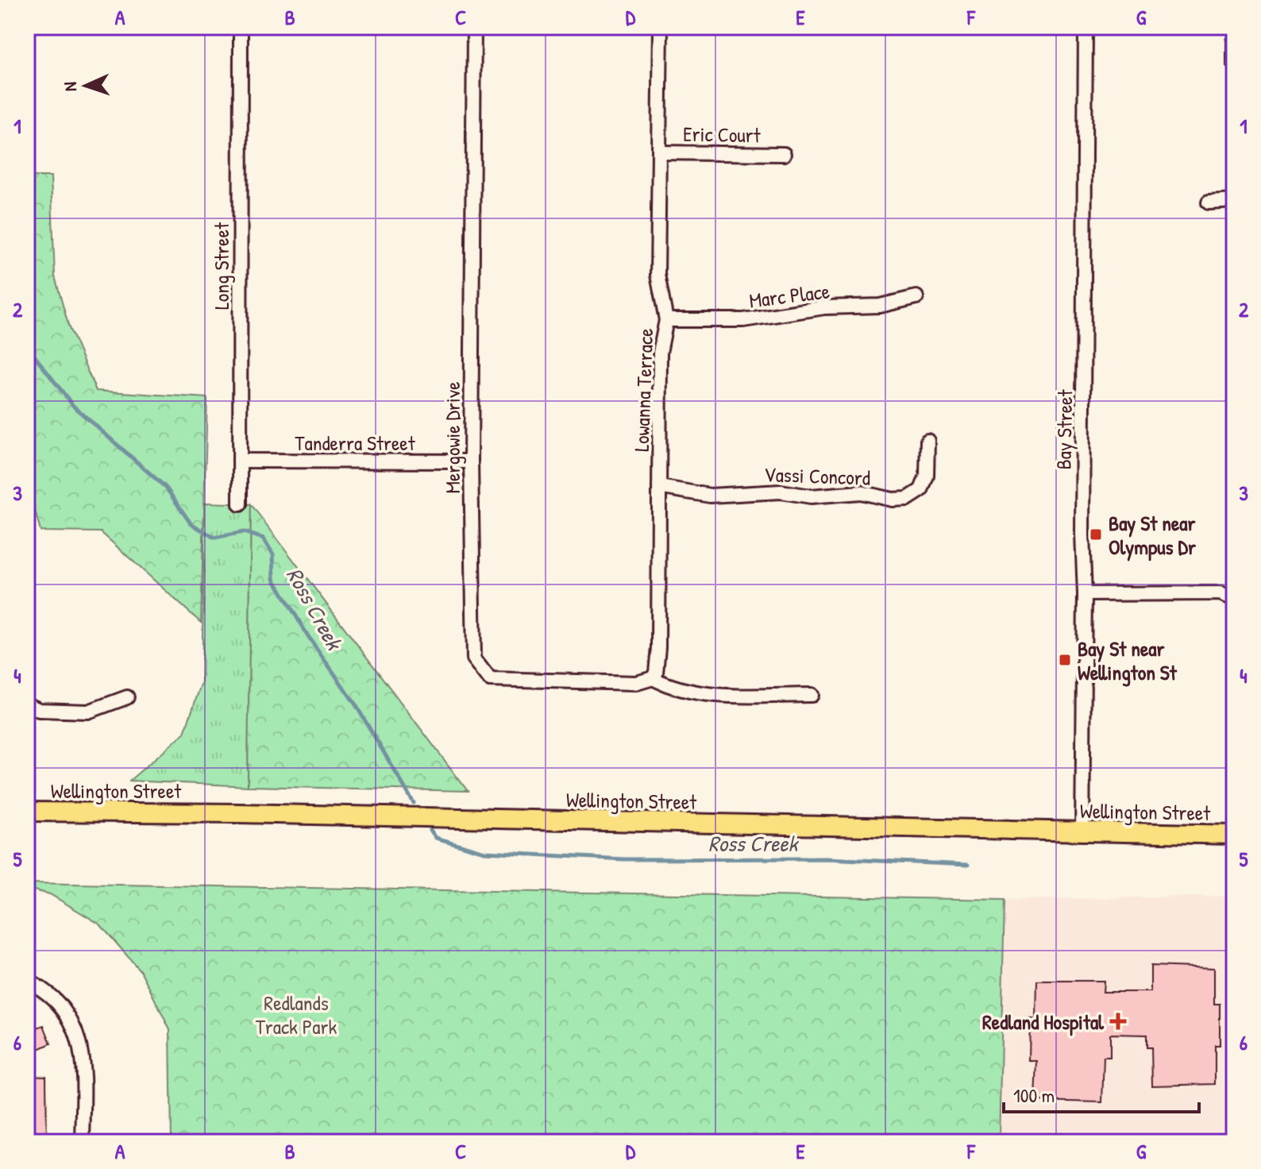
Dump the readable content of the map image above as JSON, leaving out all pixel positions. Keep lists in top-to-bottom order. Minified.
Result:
{"streets":{"main road":["Wellington Street"],"street":["Eric Court","Long Street","Marc Place","Lowanna Terrace","Bay Street","Mergowie Drive","Tanderra Street","Vassi Concord"]},"crossings":[["Eric Court","Lowanna Terrace"],["Long Street","Tanderra Street"],["Marc Place","Lowanna Terrace"],["Lowanna Terrace","Mergowie Drive"],["Lowanna Terrace","Vassi Concord"],["Bay Street","Wellington Street"],["Mergowie Drive","Tanderra Street"]],"water":["Ross Creek"],"parks":["Redlands Track Park"],"places":{"transit":["Bay St near Olympus Dr","Bay St near Wellington St"],"health":["Redland Hospital"]},"scale_bar":"100 m","north":"left","grid":{"columns":["A","B","C","D","E","F","G"],"rows":["1","2","3","4","5","6"]}}
